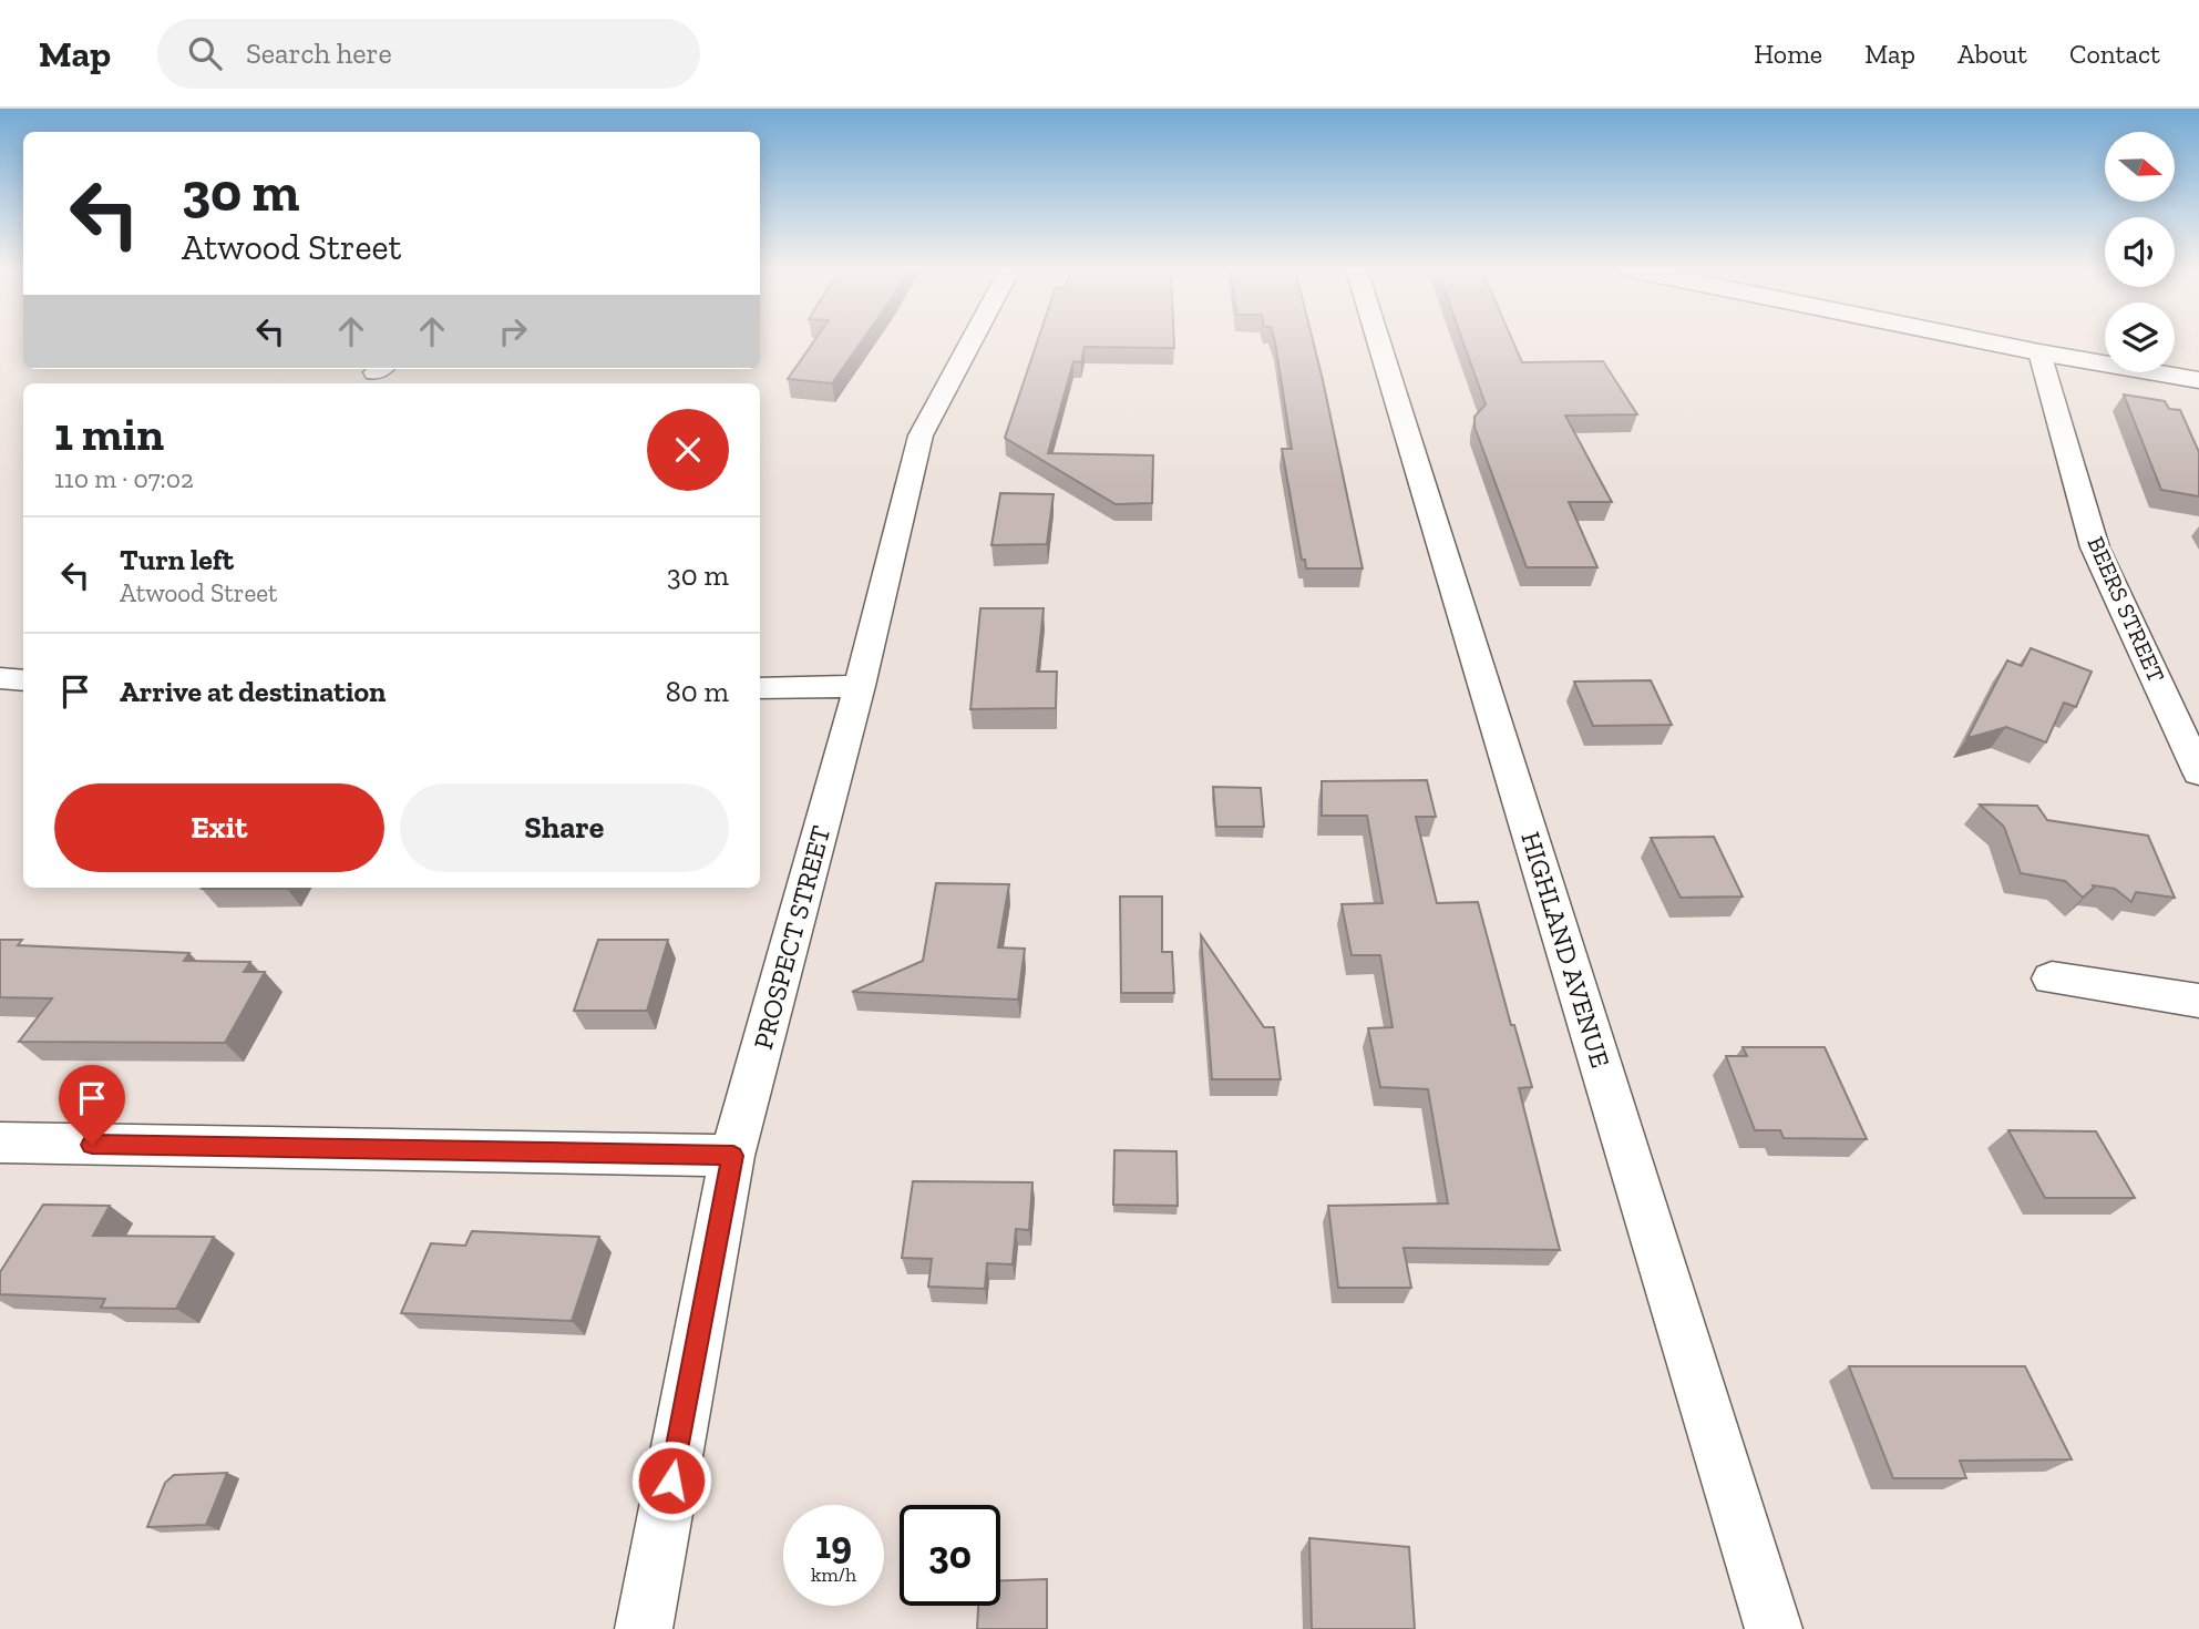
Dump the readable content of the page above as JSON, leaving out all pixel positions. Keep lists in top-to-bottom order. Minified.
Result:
{"streets":{"street":["BEERS STREET","PROSPECT STREET","HIGHLAND AVENUE"]},"north":"right","page":{"header":"Map","search":"Search here","nav":["Home","Map","About","Contact"],"turn":["30 m","Atwood Street"],"heading":["1 min","110 m · 07:02"],"list":[{"name":"Turn left","note":"Atwood Street","value":"30 m"},{"name":"Arrive at destination","value":"80 m"}],"buttons":["Exit","Share"],"speed":"19 km/h","limit":"30"}}
